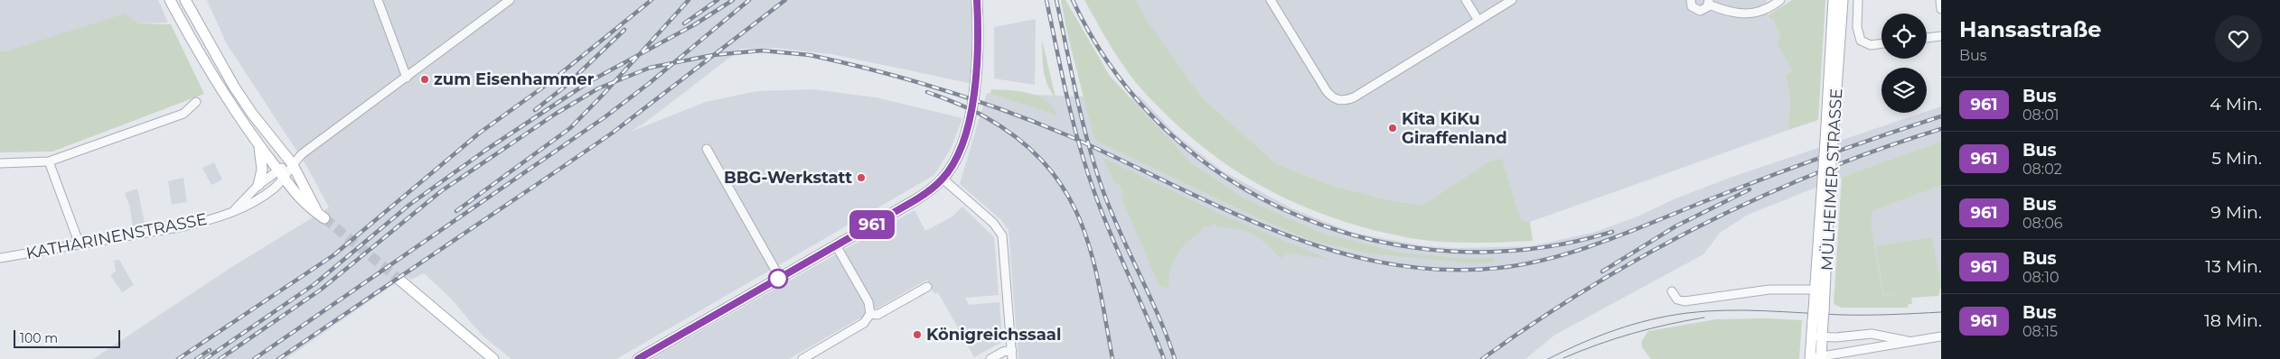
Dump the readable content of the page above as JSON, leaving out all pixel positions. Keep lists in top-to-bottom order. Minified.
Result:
{"streets":{"main road":["MÜLHEIMER STRASSE"],"street":["KATHARINENSTRASSE"]},"places":["zum Eisenhammer","Kita KiKu Giraffenland","BBG-Werkstatt","Königreichssaal"],"lines":["bus line 961"],"scale_bar":"100 m","page":{"on_map":"961","heading":["Hansastraße","Bus"],"list":[{"mark":"961","name":"Bus","note":"08:01","value":"4 Min."},{"mark":"961","name":"Bus","note":"08:02","value":"5 Min."},{"mark":"961","name":"Bus","note":"08:06","value":"9 Min."},{"mark":"961","name":"Bus","note":"08:10","value":"13 Min."},{"mark":"961","name":"Bus","note":"08:15","value":"18 Min."}],"scale":"100 m"}}
